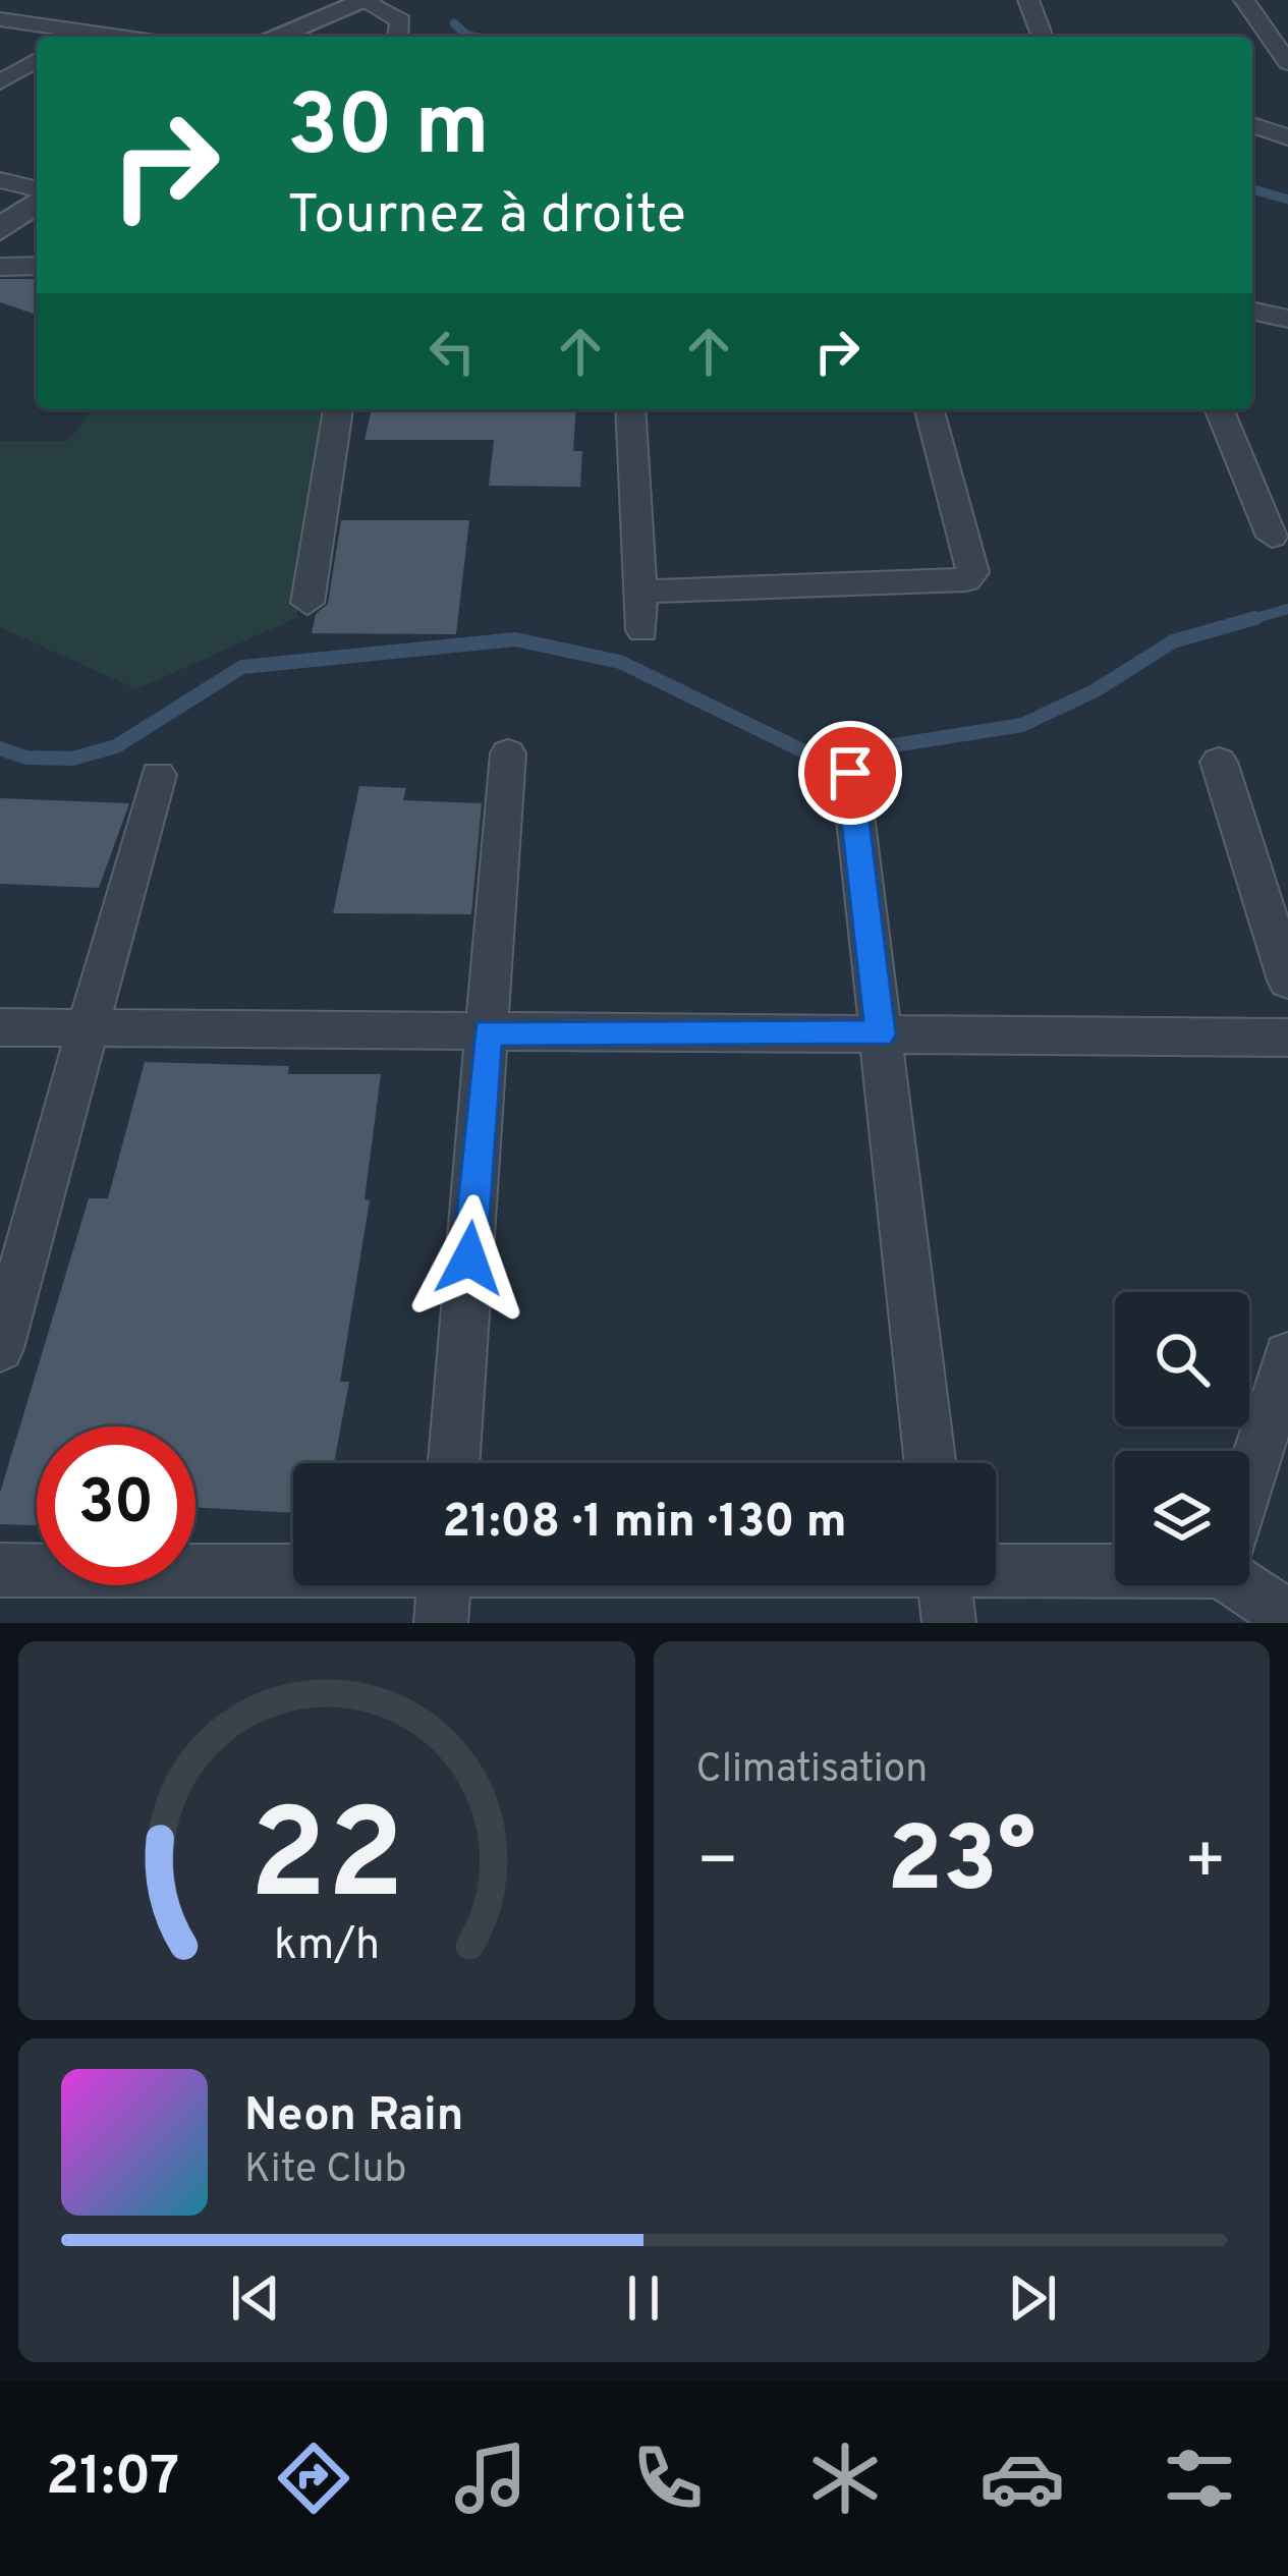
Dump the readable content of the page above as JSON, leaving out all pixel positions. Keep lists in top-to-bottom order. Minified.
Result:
{"page":{"turn":["30 m","Tournez à droite"],"limit":"30","trip":"21:08 · 1 min · 130 m","tile":"Climatisation","heat":["−","23°","+"],"song":["Neon Rain","Kite Club"],"tabs":"21:07","gauge":["22","km/h"]}}
